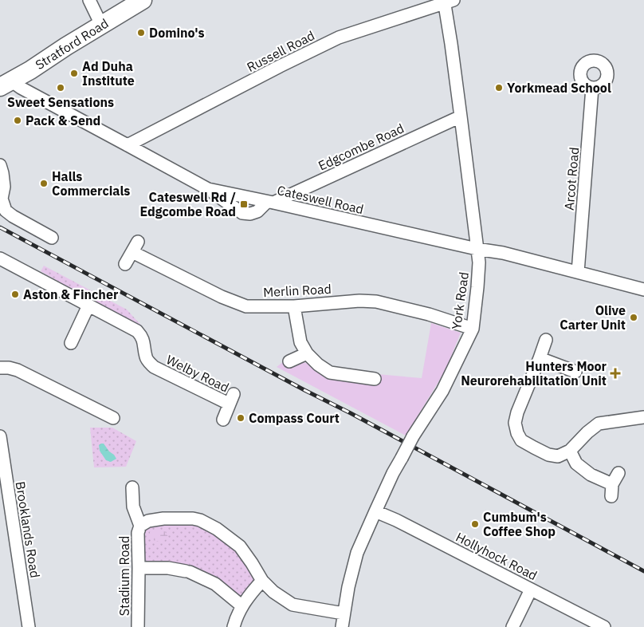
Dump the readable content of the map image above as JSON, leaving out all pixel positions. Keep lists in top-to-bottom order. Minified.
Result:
{"streets":{"highway":["Stratford Road"],"street":["Russell Road","Edgcombe Road","Arcot Road","Cateswell Road","Merlin Road","York Road","Welby Road","Brooklands Road","Hollyhock Road","Stadium Road"]},"crossings":[["Stratford Road","Cateswell Road"],["Russell Road","Cateswell Road"],["Russell Road","York Road"],["Edgcombe Road","Cateswell Road"],["Edgcombe Road","York Road"],["Arcot Road","Cateswell Road"],["Cateswell Road","York Road"],["Merlin Road","York Road"],["York Road","Hollyhock Road"],["York Road","Stadium Road"]],"places":{"other":["Domino's","Ad Duha Institute","Sweet Sensations","Yorkmead School","Pack & Send","Halls Commercials","Aston & Fincher","Olive Carter Unit","Compass Court","Cumbum's Coffee Shop"],"transit":["Cateswell Rd / Edgcombe Road"],"health":["Hunters Moor Neurorehabilitation Unit"]}}
